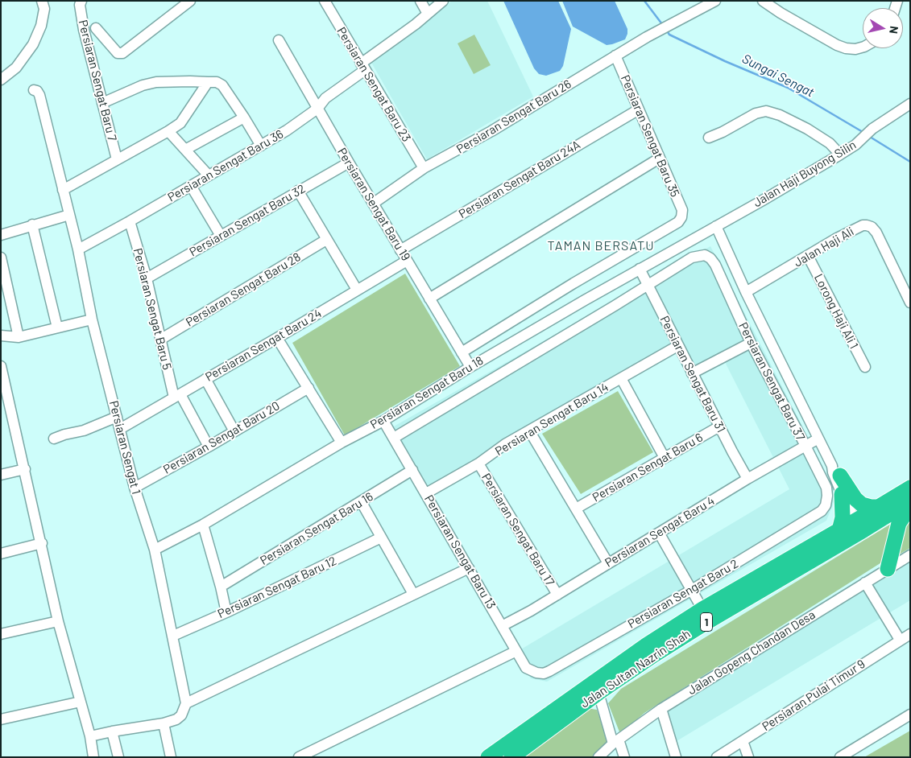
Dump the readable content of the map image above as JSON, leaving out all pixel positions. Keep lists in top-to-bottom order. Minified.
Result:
{"streets":{"highway":["1","Jalan Sultan Nazrin Shah"],"street":["Persiaran Sengat Baru 7","Persiaran Sengat Baru 23","Persiaran Sengat Baru 26","Persiaran Sengat Baru 35","Persiaran Sengat Baru 36","Jalan Haji Buyong Silin","Persiaran Sengat Baru 24A","Persiaran Sengat Baru 19","Persiaran Sengat Baru 32","Jalan Haji Ali","Persiaran Sengat Baru 28","Persiaran Sengat Baru 5","Lorong Haji Ali 1","Persiaran Sengat Baru 24","Persiaran Sengat Baru 31","Persiaran Sengat Baru 37","Persiaran Sengat Baru 18","Persiaran Sengat Baru 14","Persiaran Sengat Baru 20","Persiaran Sengat 1","Persiaran Sengat Baru 6","Persiaran Sengat Baru 16","Persiaran Sengat Baru 17","Persiaran Sengat Baru 4","Persiaran Sengat Baru 13","Persiaran Sengat Baru 12","Persiaran Sengat Baru 2","Jalan Gopeng Chandan Desa","Persiaran Pulai Timur 9"]},"crossings":[["Persiaran Sengat Baru 23","Persiaran Sengat Baru 26"],["Persiaran Sengat Baru 23","Persiaran Sengat Baru 36"],["Persiaran Sengat Baru 26","Persiaran Sengat Baru 35"],["Persiaran Sengat Baru 26","Persiaran Sengat Baru 19"],["Persiaran Sengat Baru 35","Persiaran Sengat Baru 24A"],["Persiaran Sengat Baru 35","Persiaran Sengat Baru 19"],["Persiaran Sengat Baru 36","Persiaran Sengat Baru 19"],["Persiaran Sengat Baru 36","Persiaran Sengat Baru 5"],["Persiaran Sengat Baru 36","Persiaran Sengat 1"],["Jalan Haji Buyong Silin","Persiaran Sengat Baru 18"],["Persiaran Sengat Baru 24A","Persiaran Sengat Baru 19"],["Persiaran Sengat Baru 19","Persiaran Sengat Baru 32"],["Persiaran Sengat Baru 19","Persiaran Sengat Baru 24"],["Persiaran Sengat Baru 19","Persiaran Sengat Baru 18"],["Persiaran Sengat Baru 32","Persiaran Sengat Baru 5"],["Jalan Haji Ali","Lorong Haji Ali 1"],["Persiaran Sengat Baru 28","Persiaran Sengat Baru 5"],["Persiaran Sengat Baru 5","Persiaran Sengat Baru 24"],["Persiaran Sengat Baru 5","Persiaran Sengat Baru 20"],["Persiaran Sengat Baru 24","Persiaran Sengat 1"],["Persiaran Sengat Baru 31","Persiaran Sengat Baru 37"],["Persiaran Sengat Baru 31","Persiaran Sengat Baru 18"],["Persiaran Sengat Baru 31","Persiaran Sengat Baru 14"],["Persiaran Sengat Baru 31","Persiaran Sengat Baru 6"],["Persiaran Sengat Baru 31","Persiaran Sengat Baru 4"],["Persiaran Sengat Baru 37","Persiaran Sengat Baru 4"],["Persiaran Sengat Baru 37","Persiaran Sengat Baru 2"],["Persiaran Sengat Baru 18","Persiaran Sengat 1"],["Persiaran Sengat Baru 18","Persiaran Sengat Baru 13"],["Persiaran Sengat Baru 14","Persiaran Sengat Baru 17"],["Persiaran Sengat Baru 14","Persiaran Sengat Baru 13"],["Persiaran Sengat Baru 20","Persiaran Sengat 1"],["Persiaran Sengat 1","Persiaran Sengat Baru 12"],["Persiaran Sengat Baru 16","Persiaran Sengat Baru 13"],["Persiaran Sengat Baru 17","Persiaran Sengat Baru 4"],["Persiaran Sengat Baru 4","Persiaran Sengat Baru 13"],["Persiaran Sengat Baru 13","Persiaran Sengat Baru 2"],["1","Jalan Sultan Nazrin Shah"]],"districts":["TAMAN BERSATU"],"water":["Sungai Sengat"],"north":"right"}
